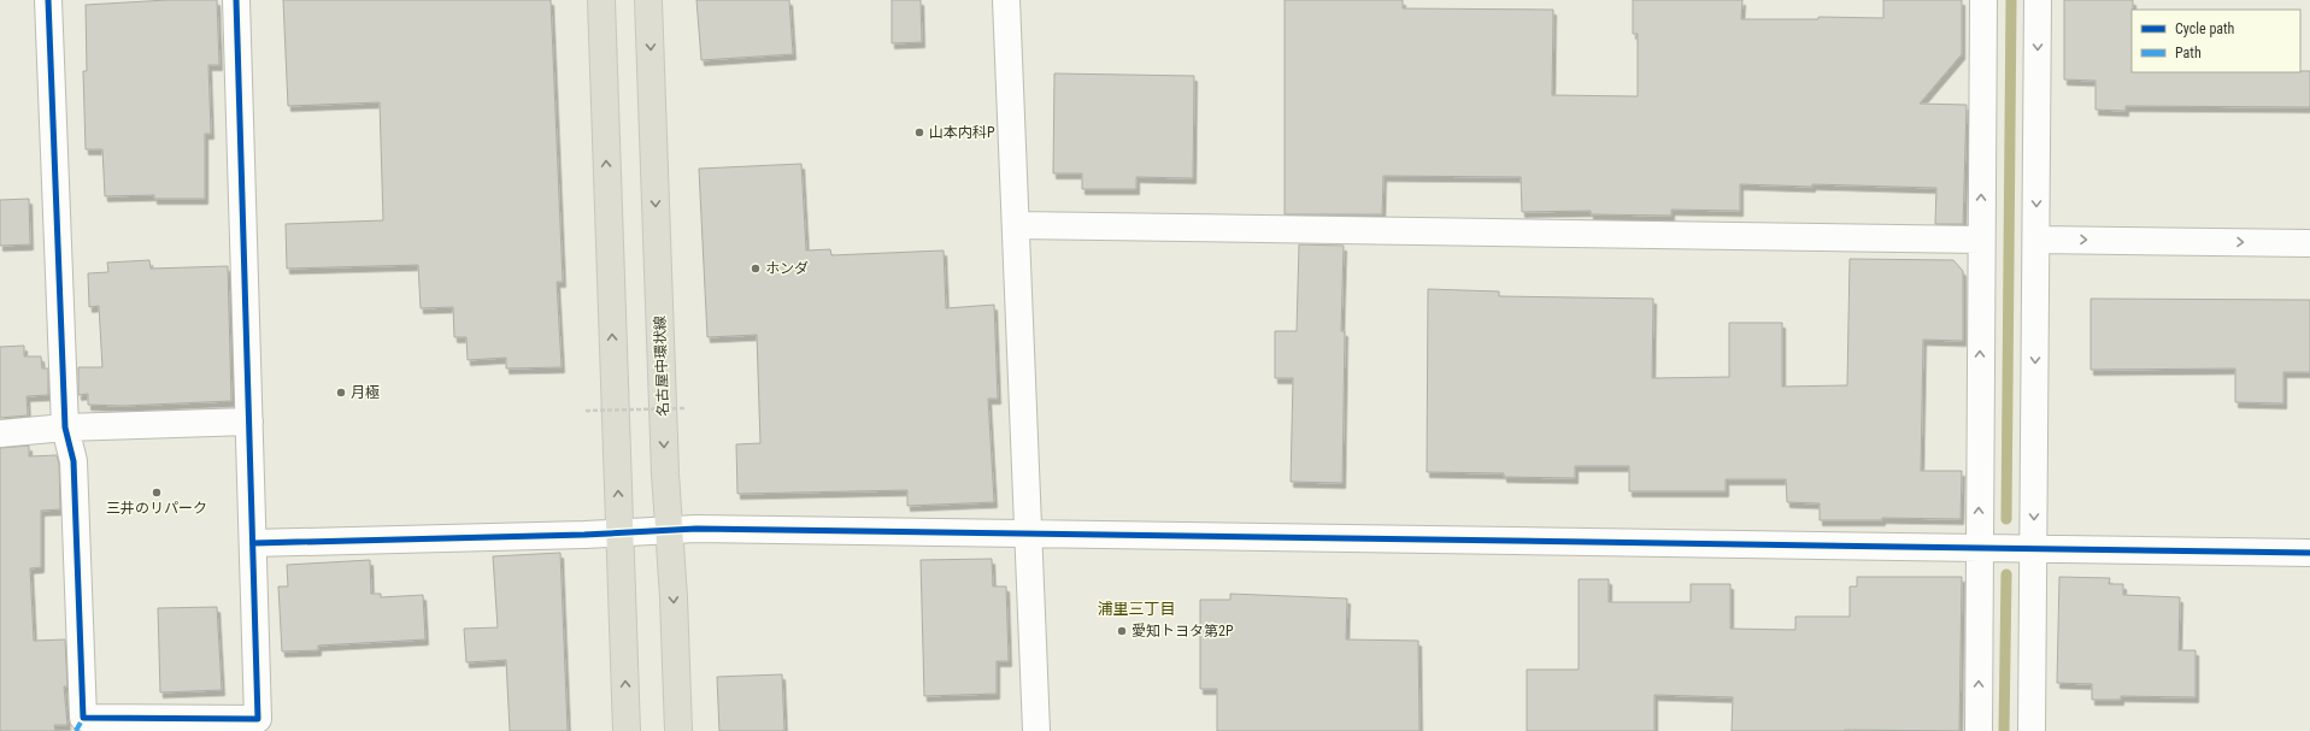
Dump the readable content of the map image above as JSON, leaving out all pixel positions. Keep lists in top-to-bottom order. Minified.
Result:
{"streets":{"main road":["名古屋中環状線"]},"districts":["浦里三丁目"],"places":["山本内科P","ホンダ","月極","三井のリパーク","愛知トヨタ第2P"],"legend":["Cycle path","Path"]}
